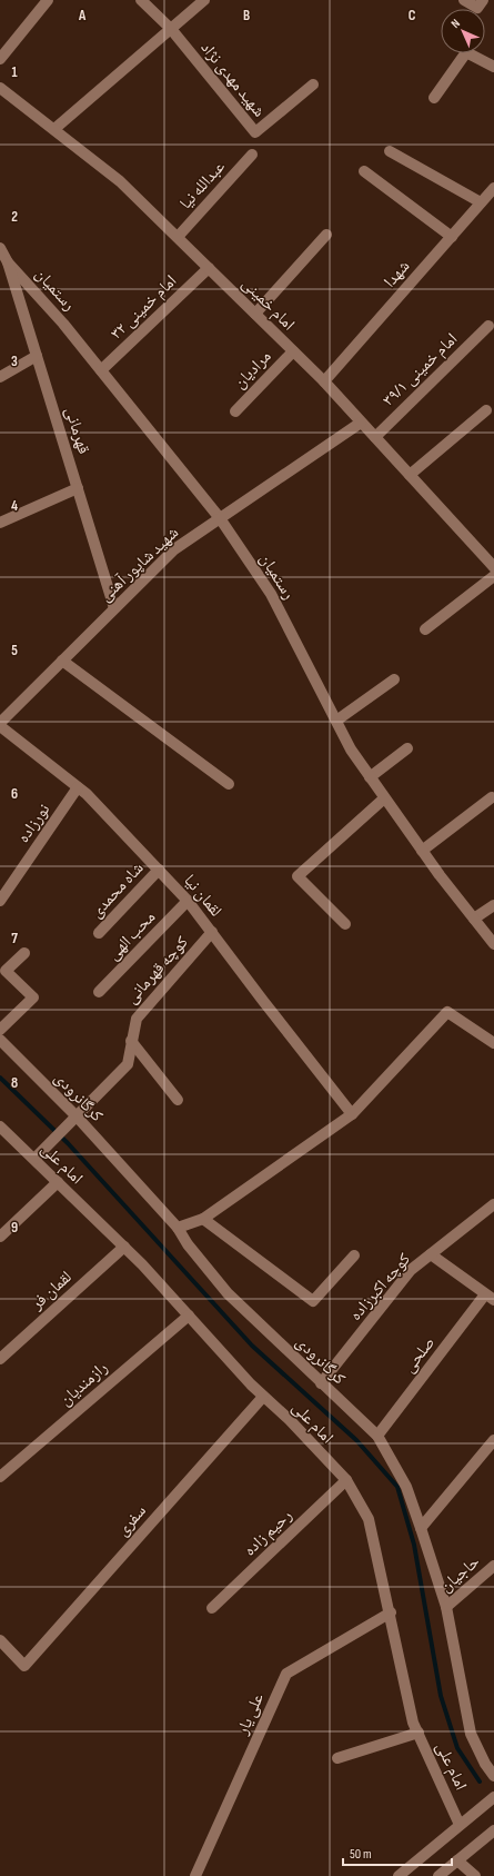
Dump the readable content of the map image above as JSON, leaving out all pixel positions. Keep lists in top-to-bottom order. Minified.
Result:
{"streets":{"street":["شهید مهدی نژاد","عبدالله نیا","شهدا","رستمیان","امام خمینی","امام خمینی ۳۲","مرادیان","امام خمینی ۳۹/۱","قهرمانی","شهید شاپور آهنی","نورزاده","شاه محمدی","لقمان نیا","محب الهی","کوچه قهرمانی","کرگانرودی","امام علی","کوچه اکبرزاده","لقمان فر","صلحی","رازمندیان","سفری","رحیم زاده","حاجیان","علی یار"]},"crossings":[["عبدالله نیا","امام خمینی"],["شهدا","امام خمینی"],["رستمیان","امام خمینی ۳۲"],["رستمیان","قهرمانی"],["رستمیان","شهید شاپور آهنی"],["امام خمینی","امام خمینی ۳۲"],["امام خمینی","مرادیان"],["امام خمینی","امام خمینی ۳۹/۱"],["امام خمینی","شهید شاپور آهنی"],["قهرمانی","شهید شاپور آهنی"],["نورزاده","لقمان نیا"],["شاه محمدی","لقمان نیا"],["لقمان نیا","محب الهی"],["لقمان نیا","کوچه قهرمانی"],["کوچه قهرمانی","کرگانرودی"],["کوچه قهرمانی","امام علی"],["کرگانرودی","کوچه اکبرزاده"],["کرگانرودی","صلحی"],["کرگانرودی","حاجیان"],["امام علی","لقمان فر"],["امام علی","رازمندیان"],["امام علی","سفری"],["امام علی","رحیم زاده"],["امام علی","علی یار"]],"scale_bar":"50 m","north":"top left","grid":{"columns":["A","B","C"],"rows":["1","2","3","4","5","6","7","8","9"]}}
